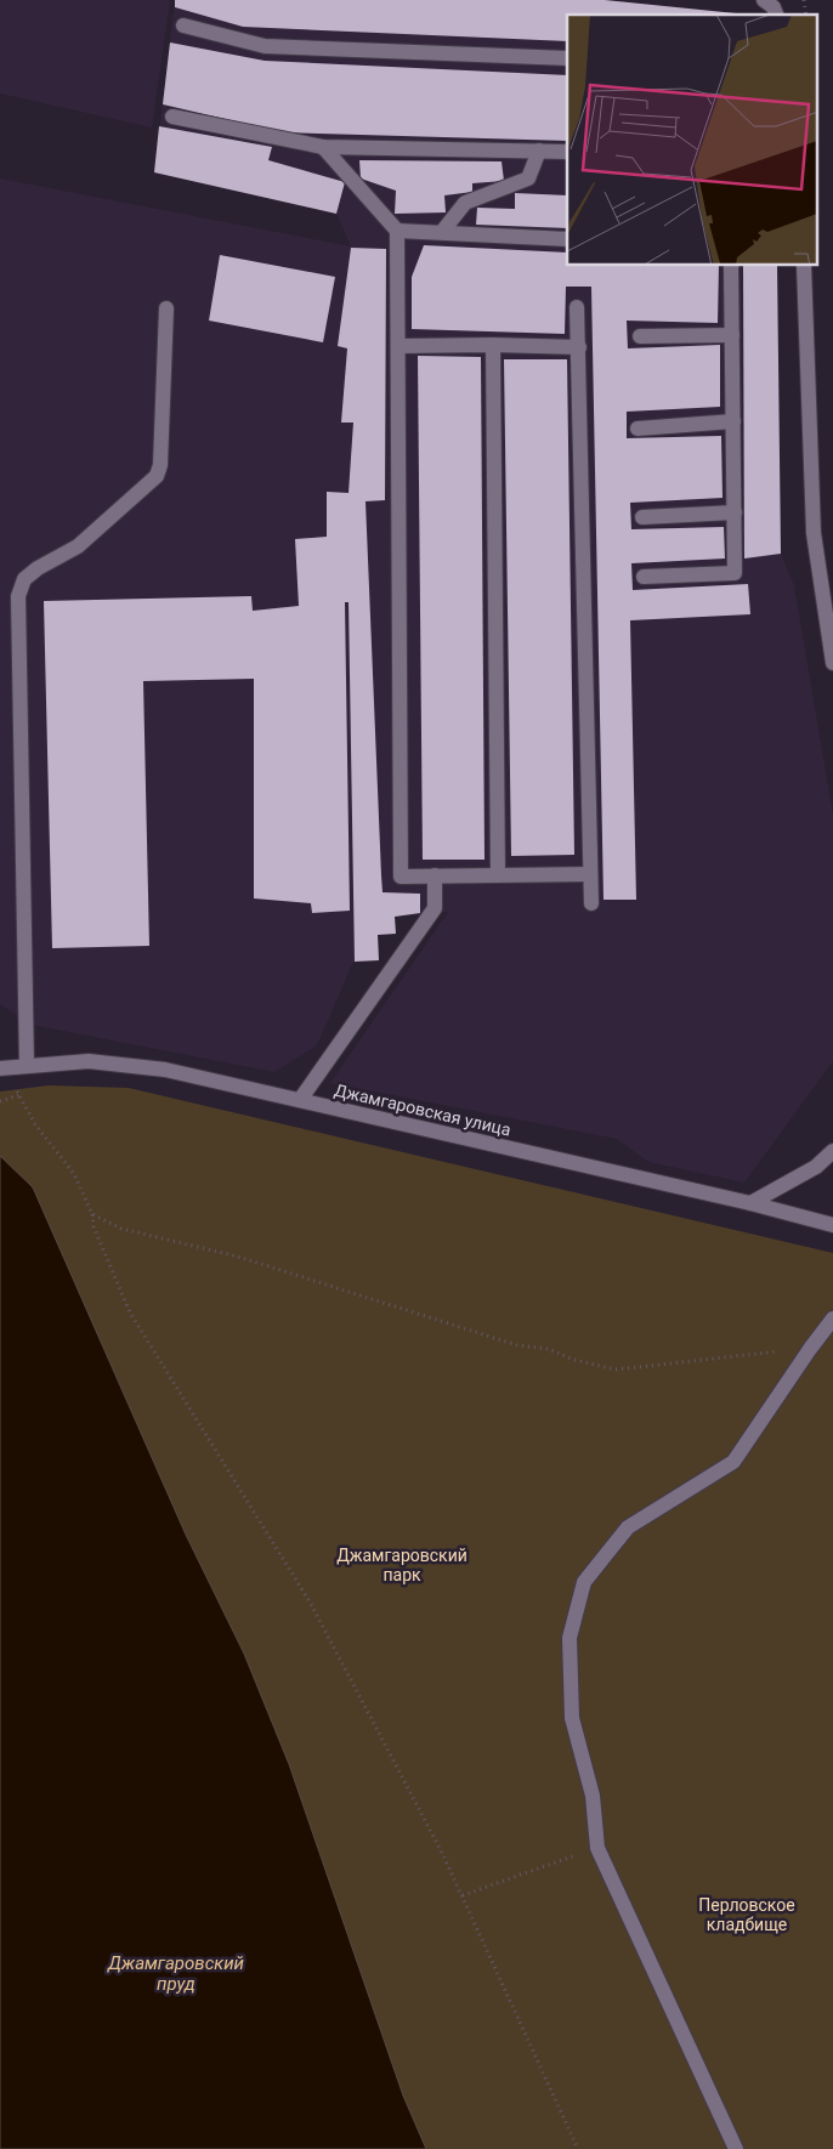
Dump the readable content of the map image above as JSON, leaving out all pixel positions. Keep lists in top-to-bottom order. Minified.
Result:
{"streets":{"street":["Джамгаровская улица"]},"water":["Джамгаровский пруд"],"parks":["Джамгаровский парк","Перловское кладбище"]}
